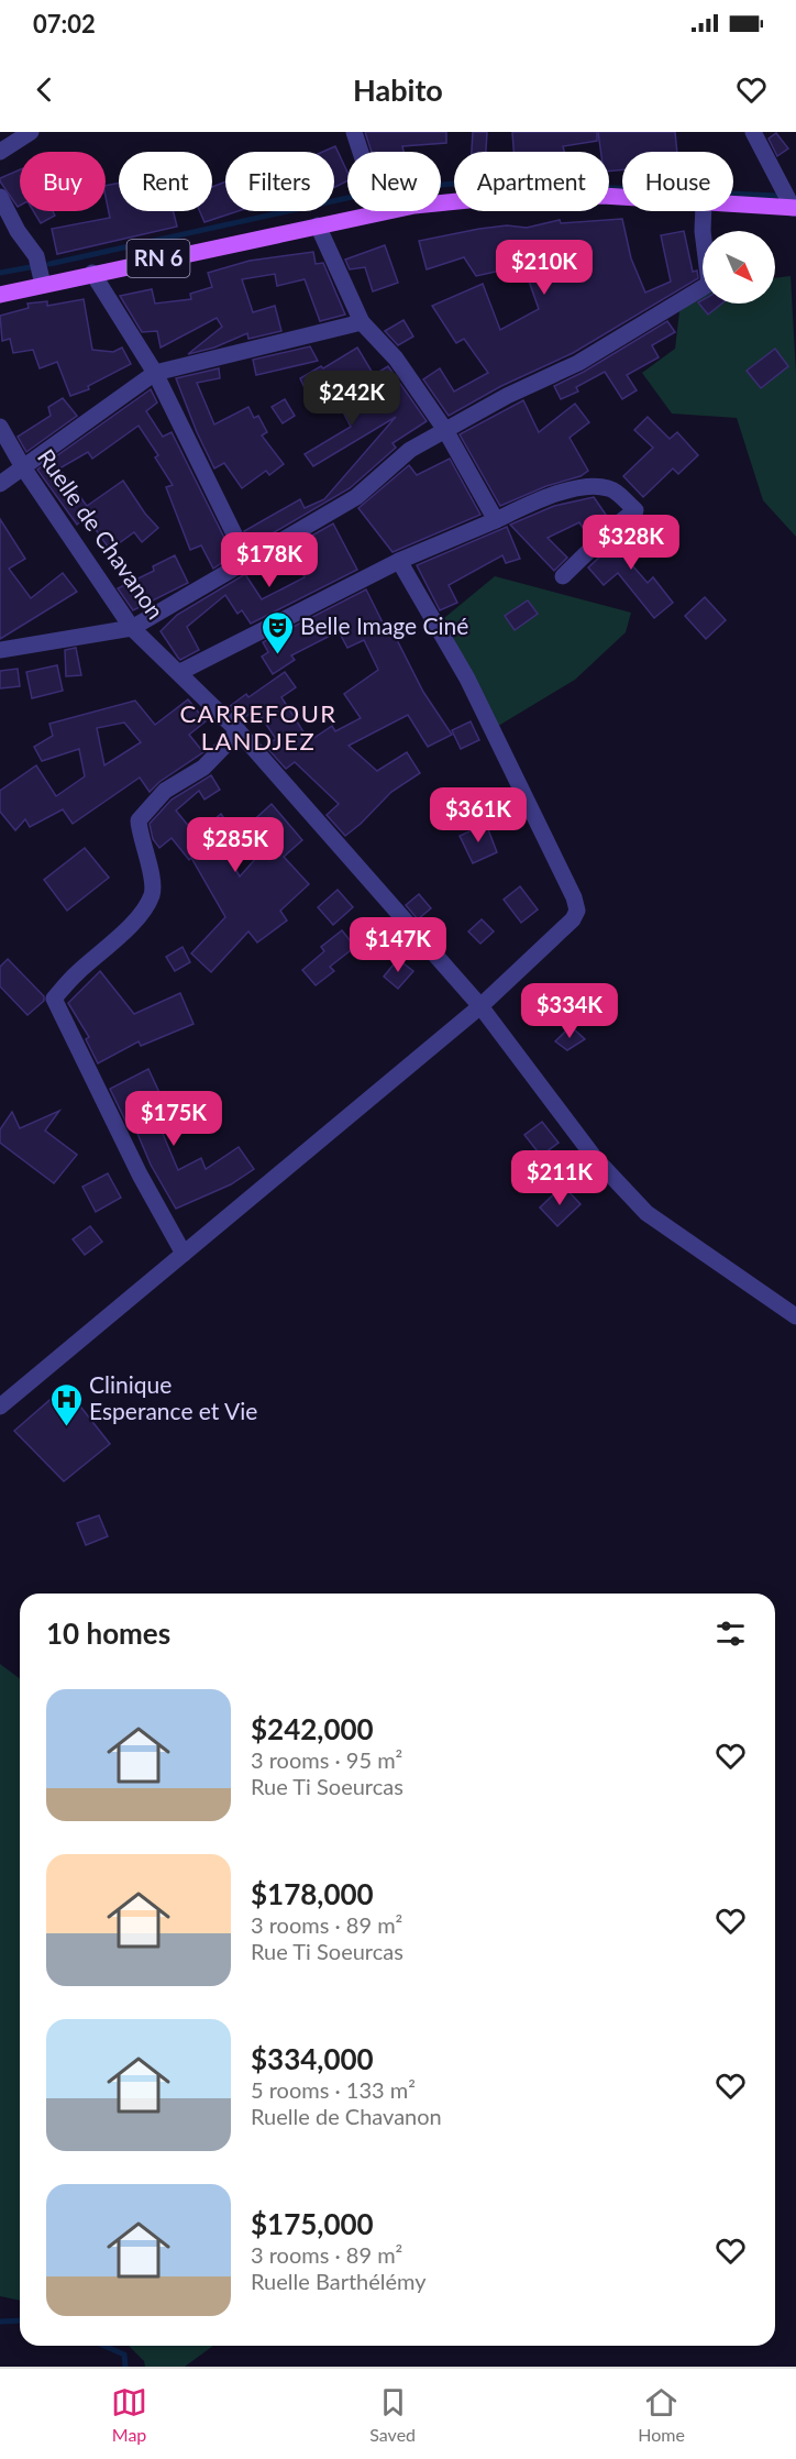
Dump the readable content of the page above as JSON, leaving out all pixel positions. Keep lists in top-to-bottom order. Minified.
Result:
{"streets":{"main road":["RN 6"],"street":["Ruelle de Chavanon"]},"districts":["CARREFOUR LANDJEZ"],"places":{"theatre":["Belle Image Ciné"],"hospital":["Clinique Esperance et Vie"]},"north":"bottom right","page":{"status":"07:02","header":"Habito","chip":["Buy","Rent","Filters","New","Apartment","House"],"price":["$210K","$242K","$328K","$178K","$361K","$285K","$147K","$334K","$175K","$211K"],"heading":"10 homes","list":[{"name":"$242,000","note":"3 rooms · 95 m² · Rue Ti Soeurcas"},{"name":"$178,000","note":"3 rooms · 89 m² · Rue Ti Soeurcas"},{"name":"$334,000","note":"5 rooms · 133 m² · Ruelle de Chavanon"},{"name":"$175,000","note":"3 rooms · 89 m² · Ruelle Barthélémy"}],"tabs":["Map","Saved","Home"]}}
